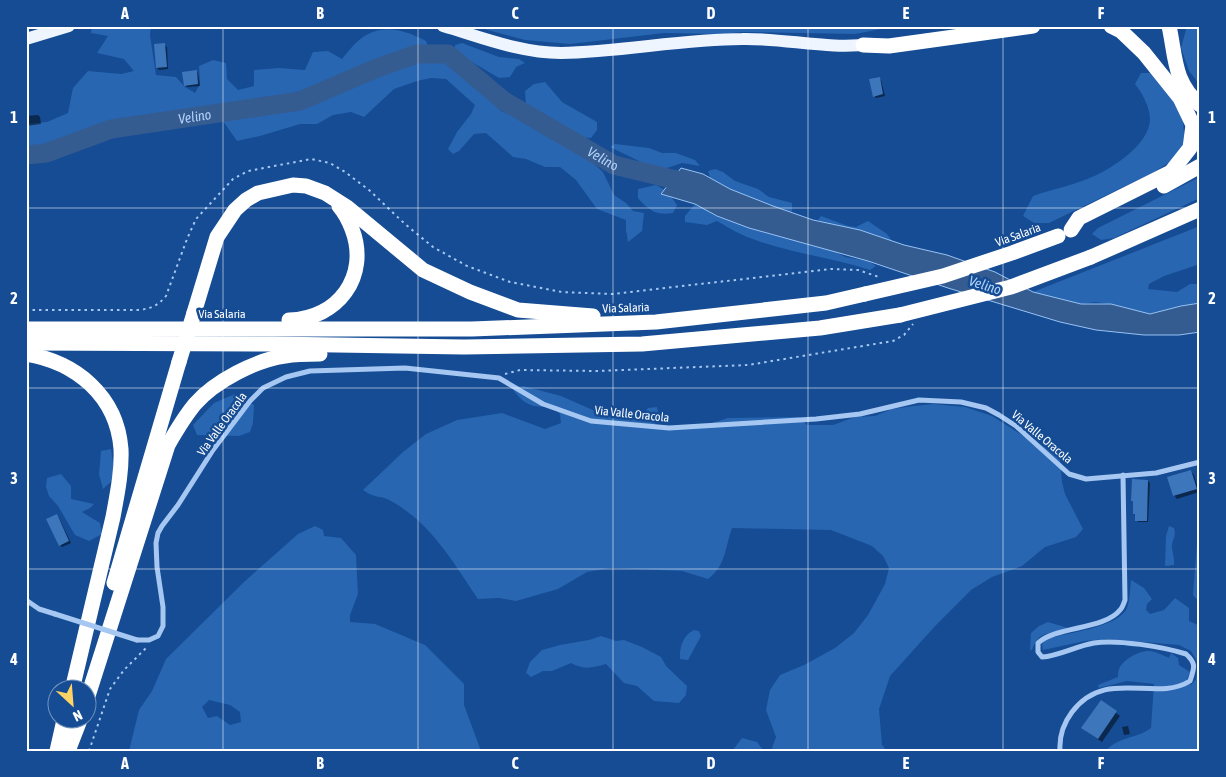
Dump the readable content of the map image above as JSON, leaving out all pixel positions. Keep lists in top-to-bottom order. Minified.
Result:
{"streets":{"highway":["Via Salaria"],"street":["Via Valle Oracola"]},"water":["Velino"],"north":"bottom right","grid":{"columns":["A","B","C","D","E","F"],"rows":["1","2","3","4"]}}
